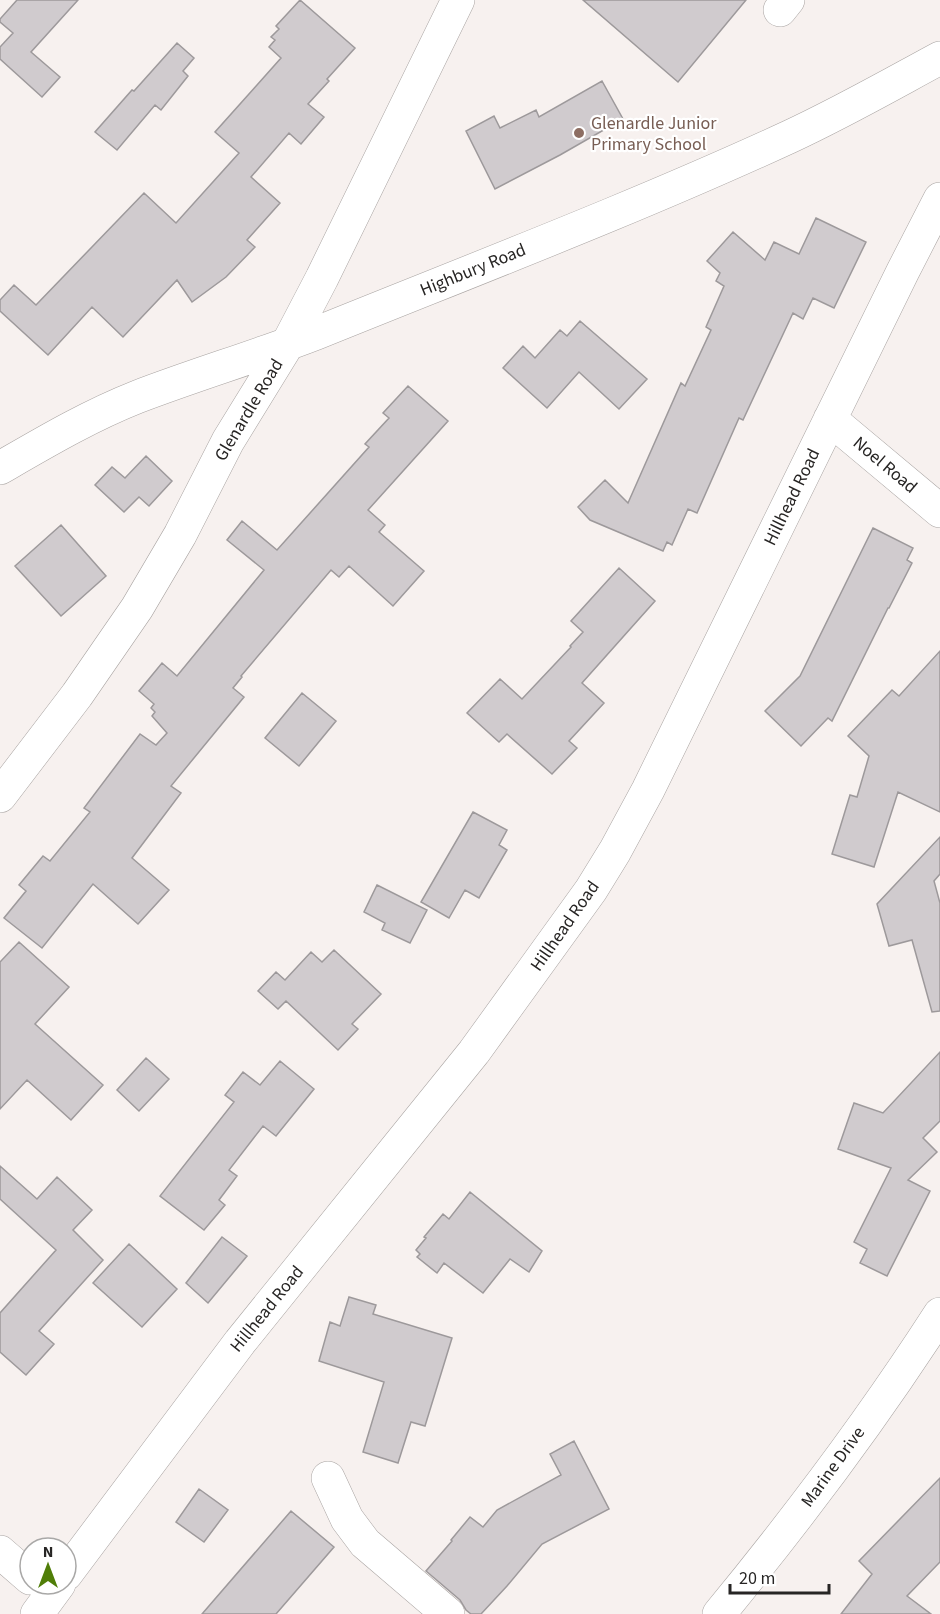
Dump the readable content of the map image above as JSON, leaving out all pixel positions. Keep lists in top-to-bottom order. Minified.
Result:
{"streets":{"street":["Highbury Road","Glenardle Road","Noel Road","Hillhead Road","Marine Drive"]},"crossings":[["Highbury Road","Glenardle Road"],["Noel Road","Hillhead Road"]],"places":["Glenardle Junior Primary School"],"scale_bar":"20 m","north":"top"}
